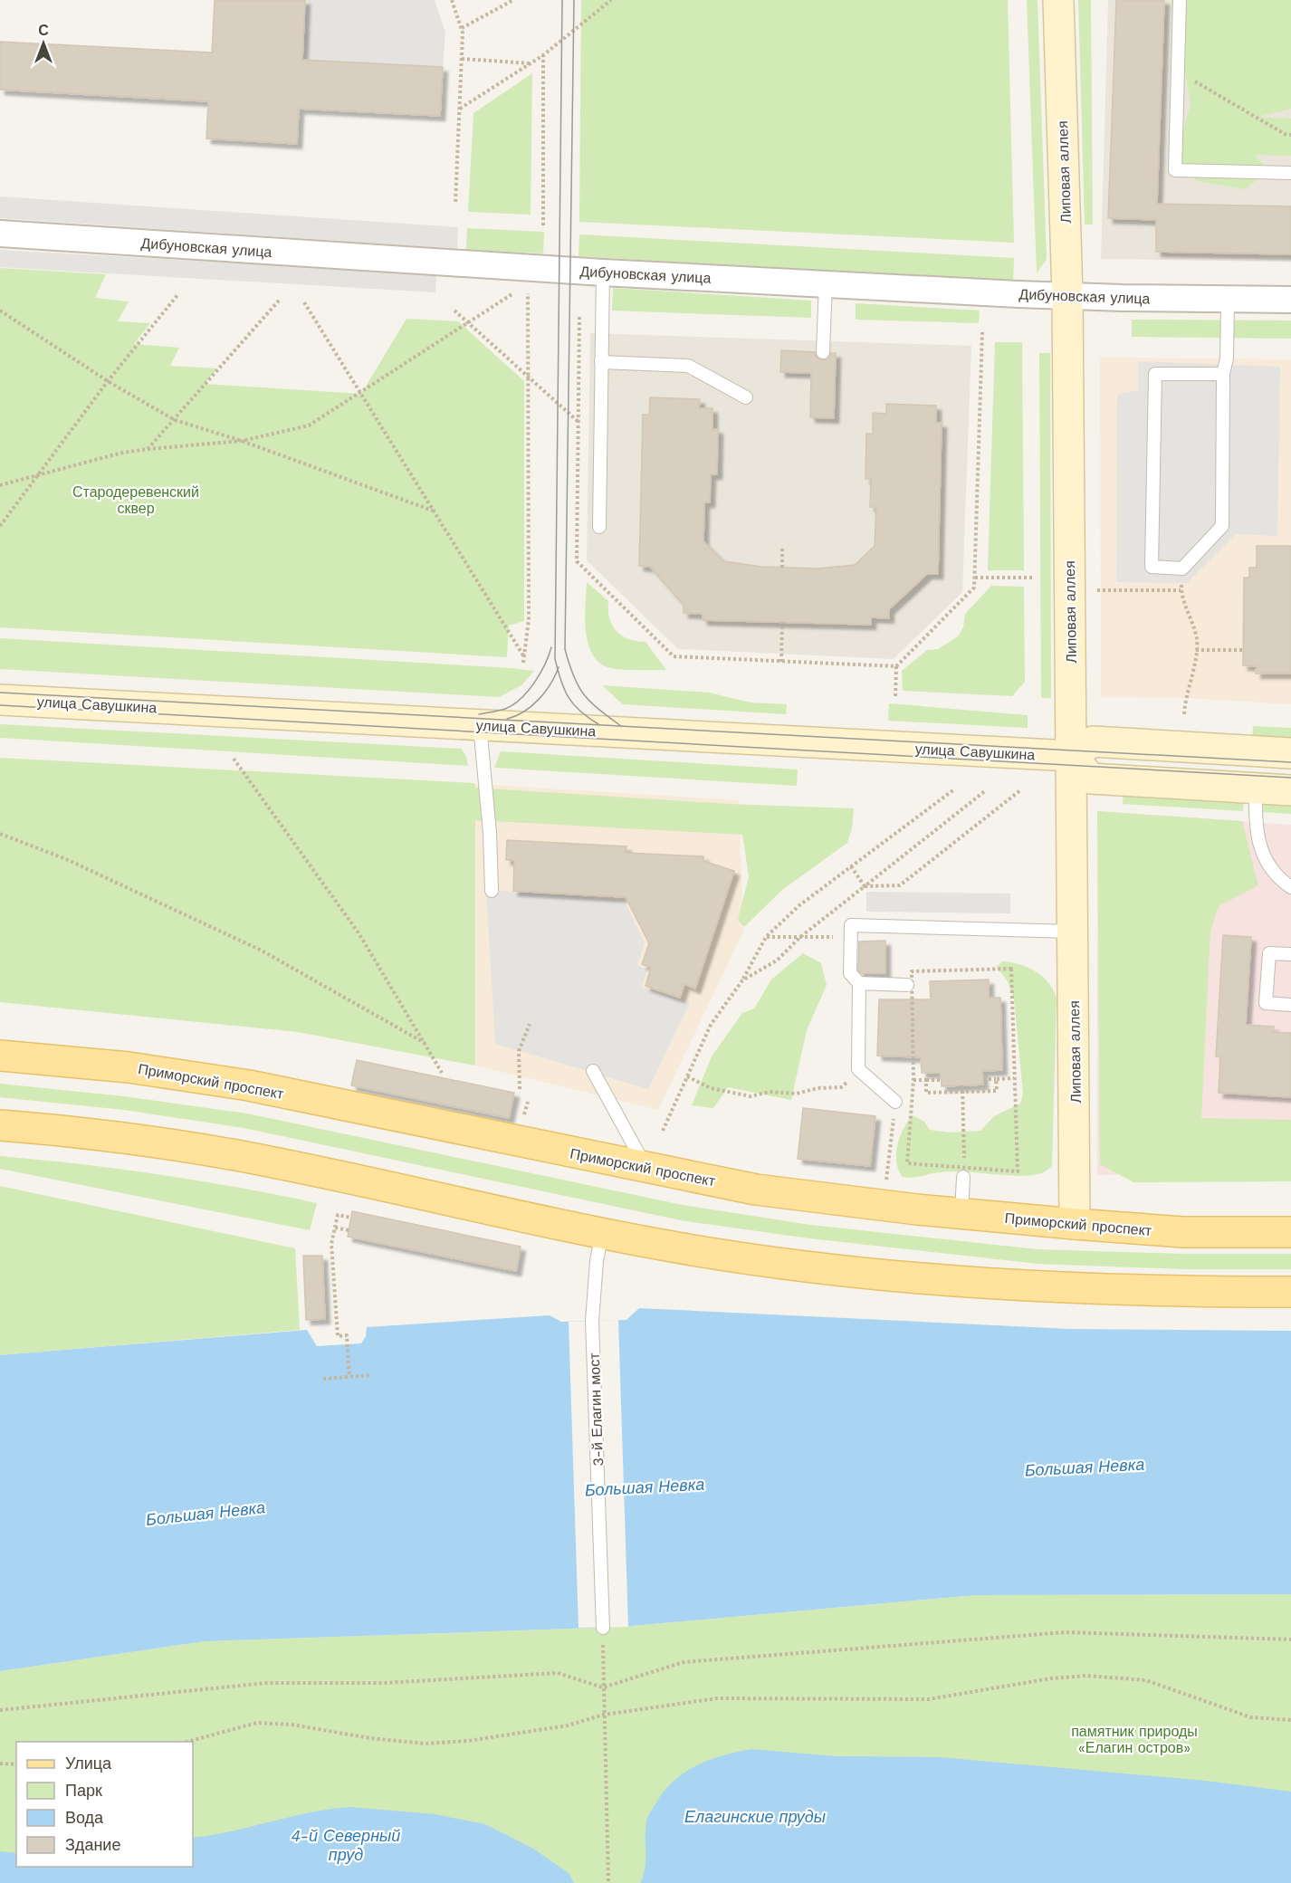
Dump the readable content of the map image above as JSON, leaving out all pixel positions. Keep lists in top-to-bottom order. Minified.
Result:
{"streets":{"main road":["Липовая аллея","улица Савушкина","Приморский проспект"],"street":["Дибуновская улица"],"lane":["3-й Елагин мост"]},"crossings":[["Липовая аллея","Дибуновская улица"],["Липовая аллея","улица Савушкина"],["Липовая аллея","Приморский проспект"]],"water":["Большая Невка","Елагинские пруды","4-й Северный пруд"],"parks":["Стародеревенский сквер","памятник природы «Елагин остров»"],"legend":["Улица","Парк","Вода","Здание"],"north":"top"}
